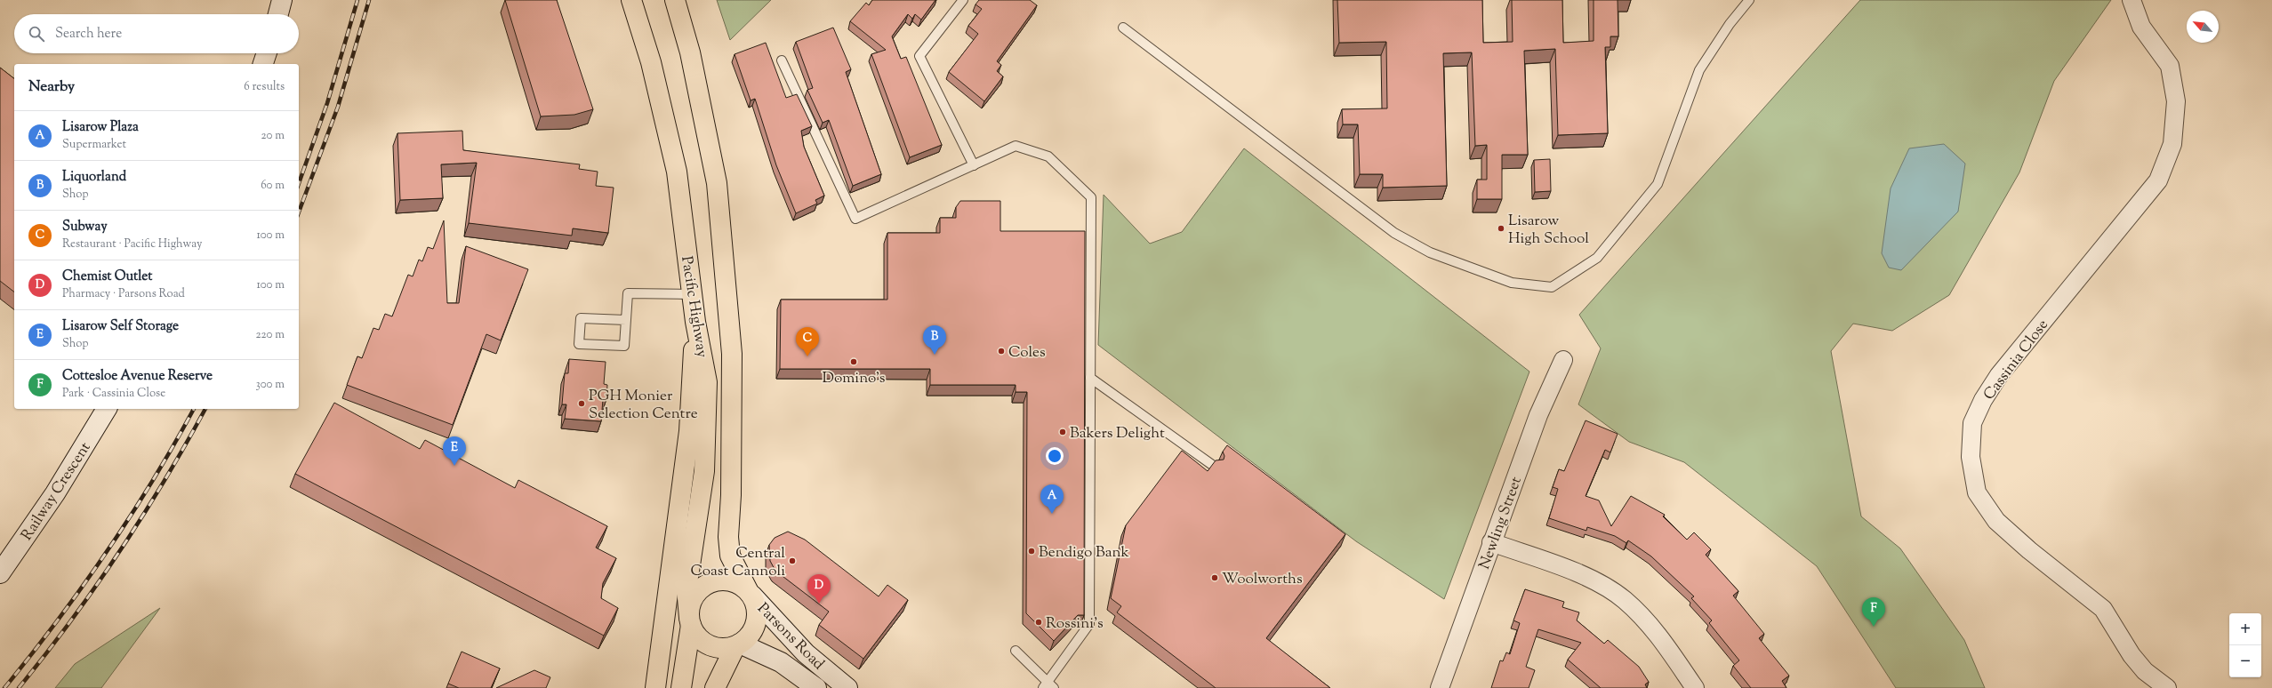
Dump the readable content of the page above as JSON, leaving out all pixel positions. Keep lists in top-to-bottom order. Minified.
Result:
{"streets":{"main road":["Pacific Highway","Railway Crescent","Parsons Road"],"street":["Cassinia Close","Newling Street"]},"crossings":[["Pacific Highway","Parsons Road"]],"places":["Lisarow High School","Coles","Domino's","PGH Monier Selection Centre","Bakers Delight","Bendigo Bank","Central Coast Cannoli","Woolworths","Rossini's"],"north":"top left","page":{"search":"Search here","heading":["Nearby","6 results"],"list":[{"mark":"A","name":"Lisarow Plaza","note":"Supermarket","value":"20 m"},{"mark":"B","name":"Liquorland","note":"Shop","value":"60 m"},{"mark":"C","name":"Subway","note":"Restaurant · Pacific Highway","value":"100 m"},{"mark":"D","name":"Chemist Outlet","note":"Pharmacy · Parsons Road","value":"100 m"},{"mark":"E","name":"Lisarow Self Storage","note":"Shop","value":"220 m"},{"mark":"F","name":"Cottesloe Avenue Reserve","note":"Park · Cassinia Close","value":"300 m"}],"pins":["B","C","E","A","D","F"],"map_buttons":["+","−"]}}
